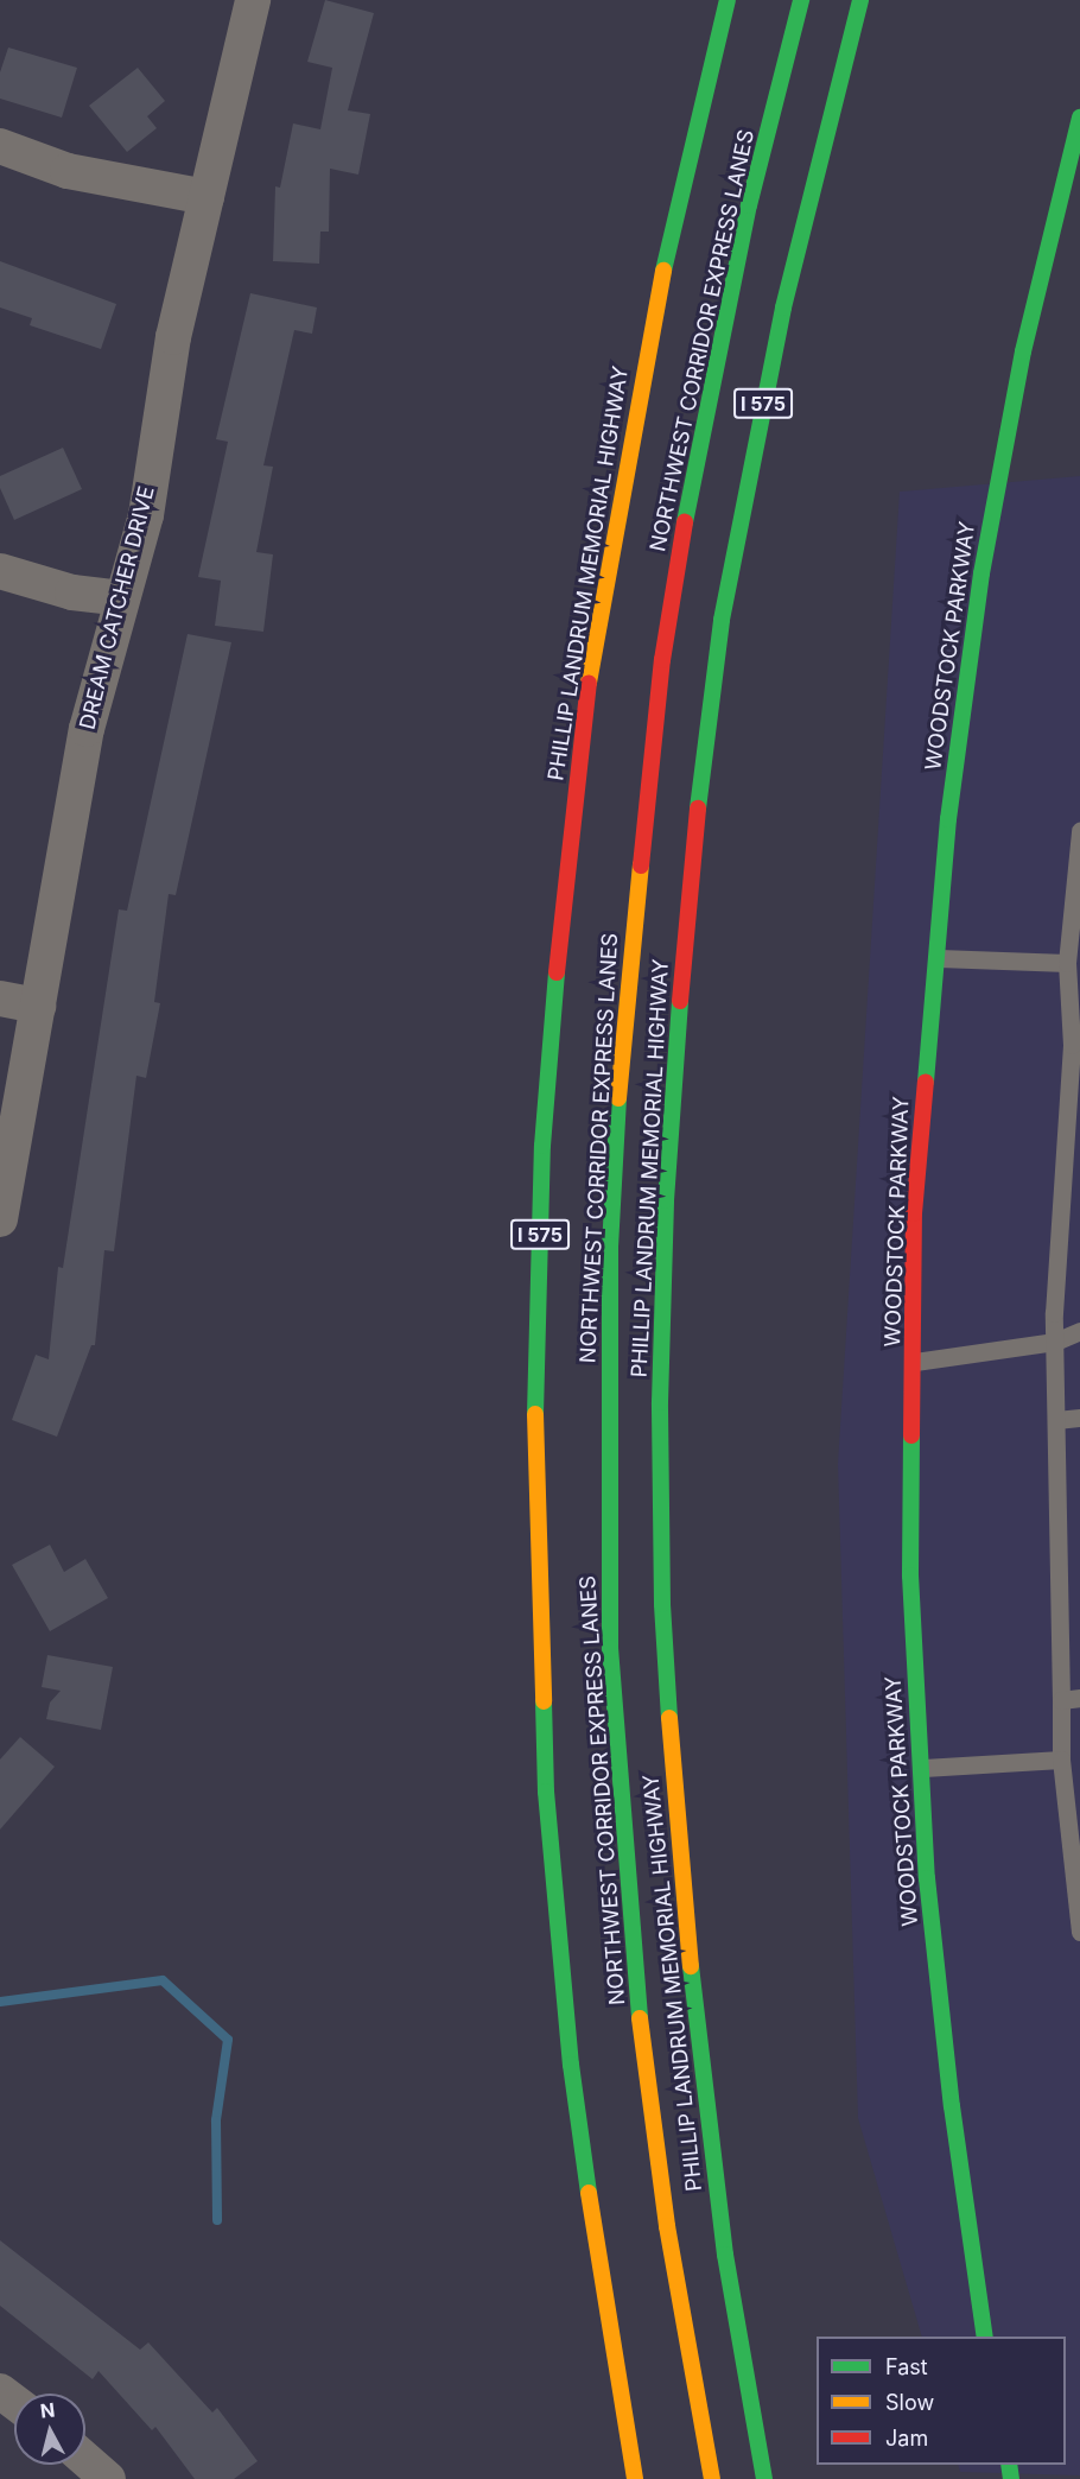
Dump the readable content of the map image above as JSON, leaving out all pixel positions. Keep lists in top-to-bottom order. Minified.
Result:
{"streets":{"main road":["NORTHWEST CORRIDOR EXPRESS LANES","I 575","PHILLIP LANDRUM MEMORIAL HIGHWAY","WOODSTOCK PARKWAY"],"street":["DREAM CATCHER DRIVE"]},"legend":["Fast","Slow","Jam"],"north":"top"}
